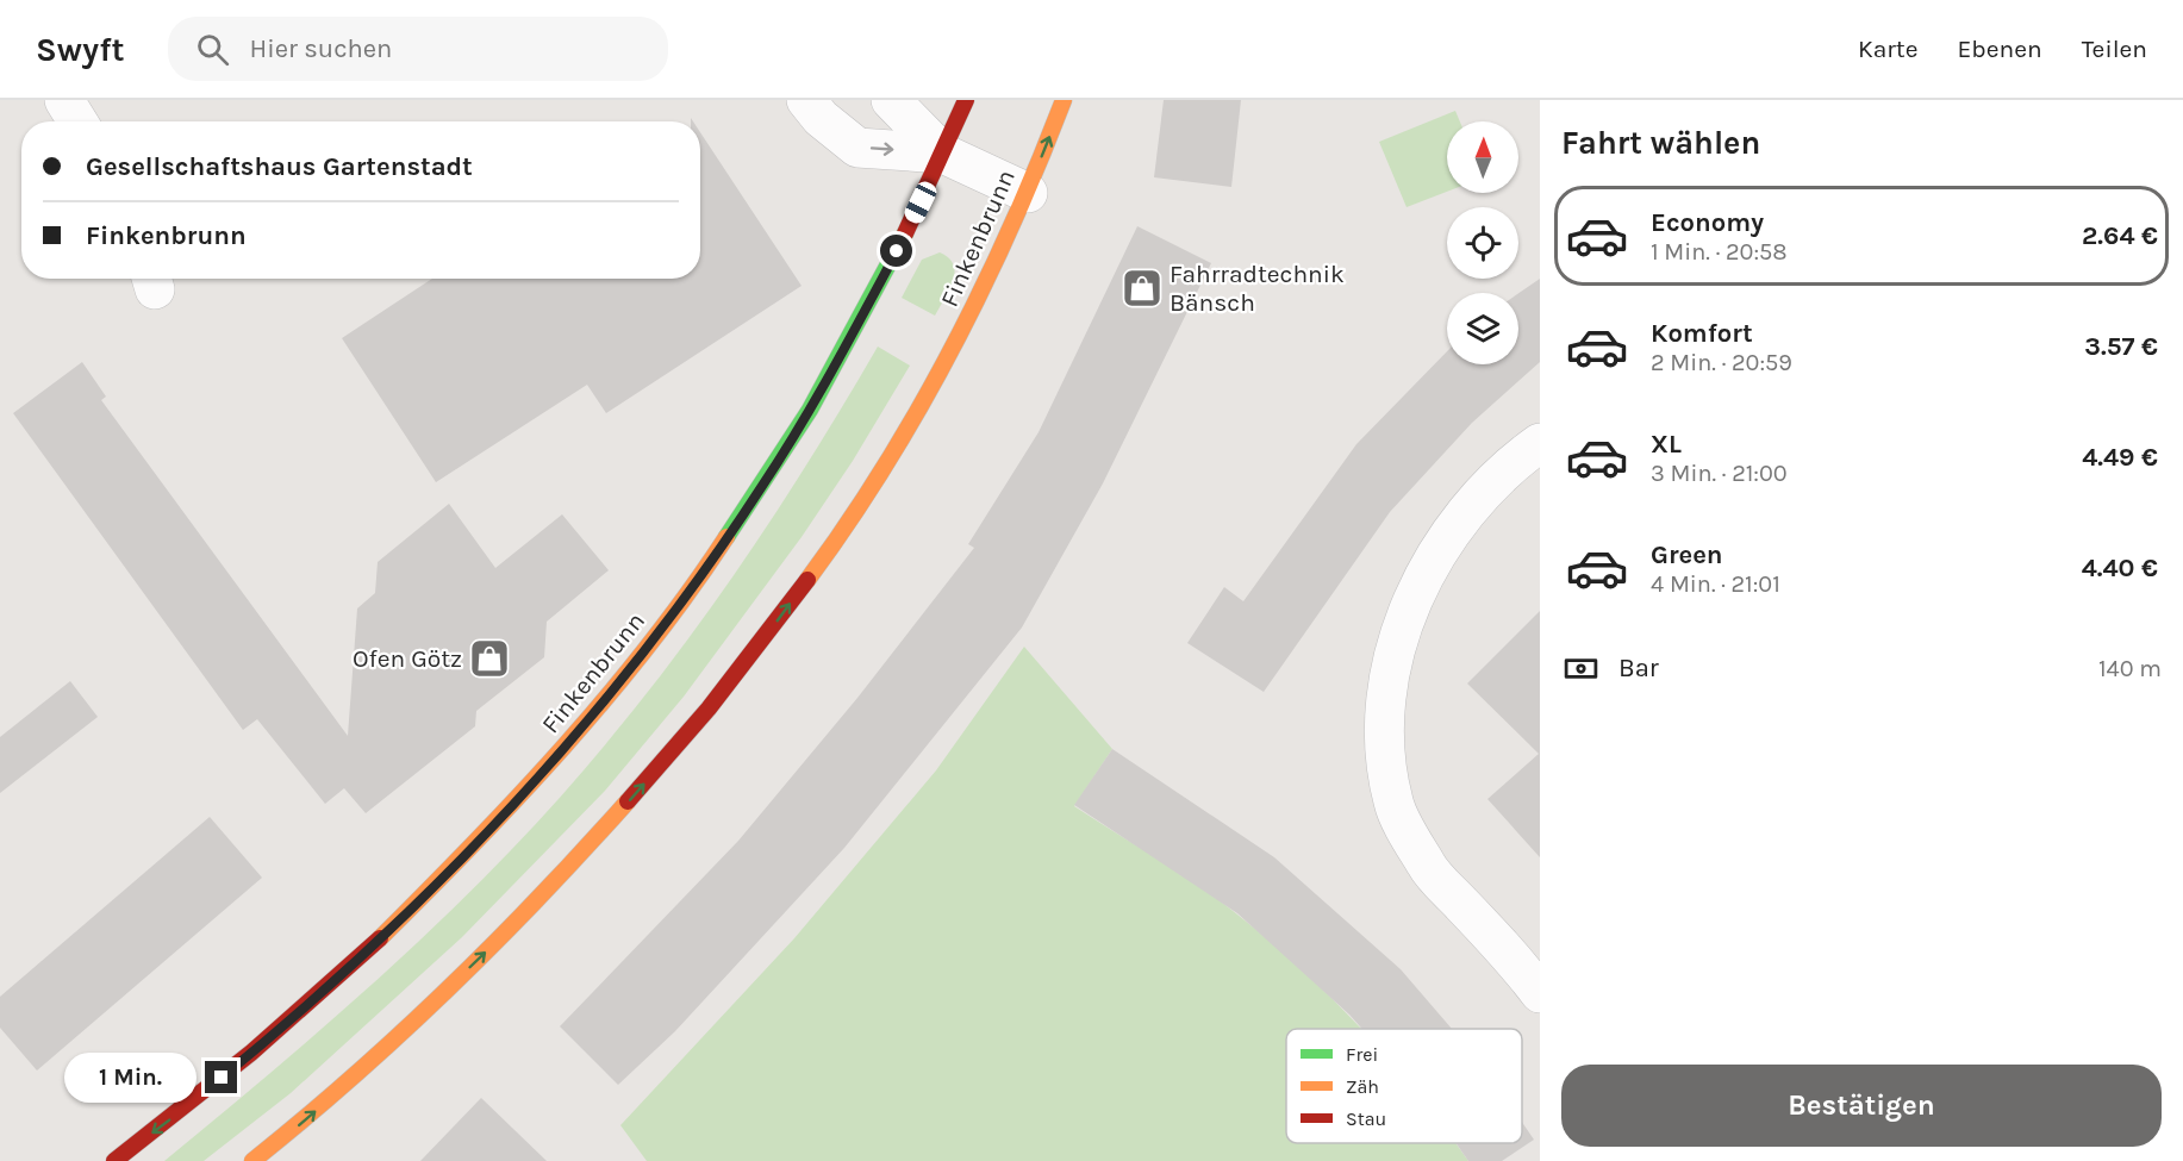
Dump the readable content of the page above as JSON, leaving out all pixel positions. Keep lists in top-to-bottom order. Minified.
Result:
{"streets":{"main road":["Finkenbrunn"]},"places":{"shop":["Fahrradtechnik Bänsch","Ofen Götz"]},"legend":["Frei","Zäh","Stau"],"north":"top","page":{"header":"Swyft","search":"Hier suchen","nav":["Karte","Ebenen","Teilen"],"heading":"Fahrt wählen","banner":["Gesellschaftshaus Gartenstadt","Finkenbrunn"],"list":[{"name":"Economy","note":"1 Min. · 20:58","value":"2.64 €"},{"name":"Komfort","note":"2 Min. · 20:59","value":"3.57 €"},{"name":"XL","note":"3 Min. · 21:00","value":"4.49 €"},{"name":"Green","note":"4 Min. · 21:01","value":"4.40 €"}],"pay":["Bar","140 m"],"buttons":"Bestätigen","bubble":"1 Min."}}
